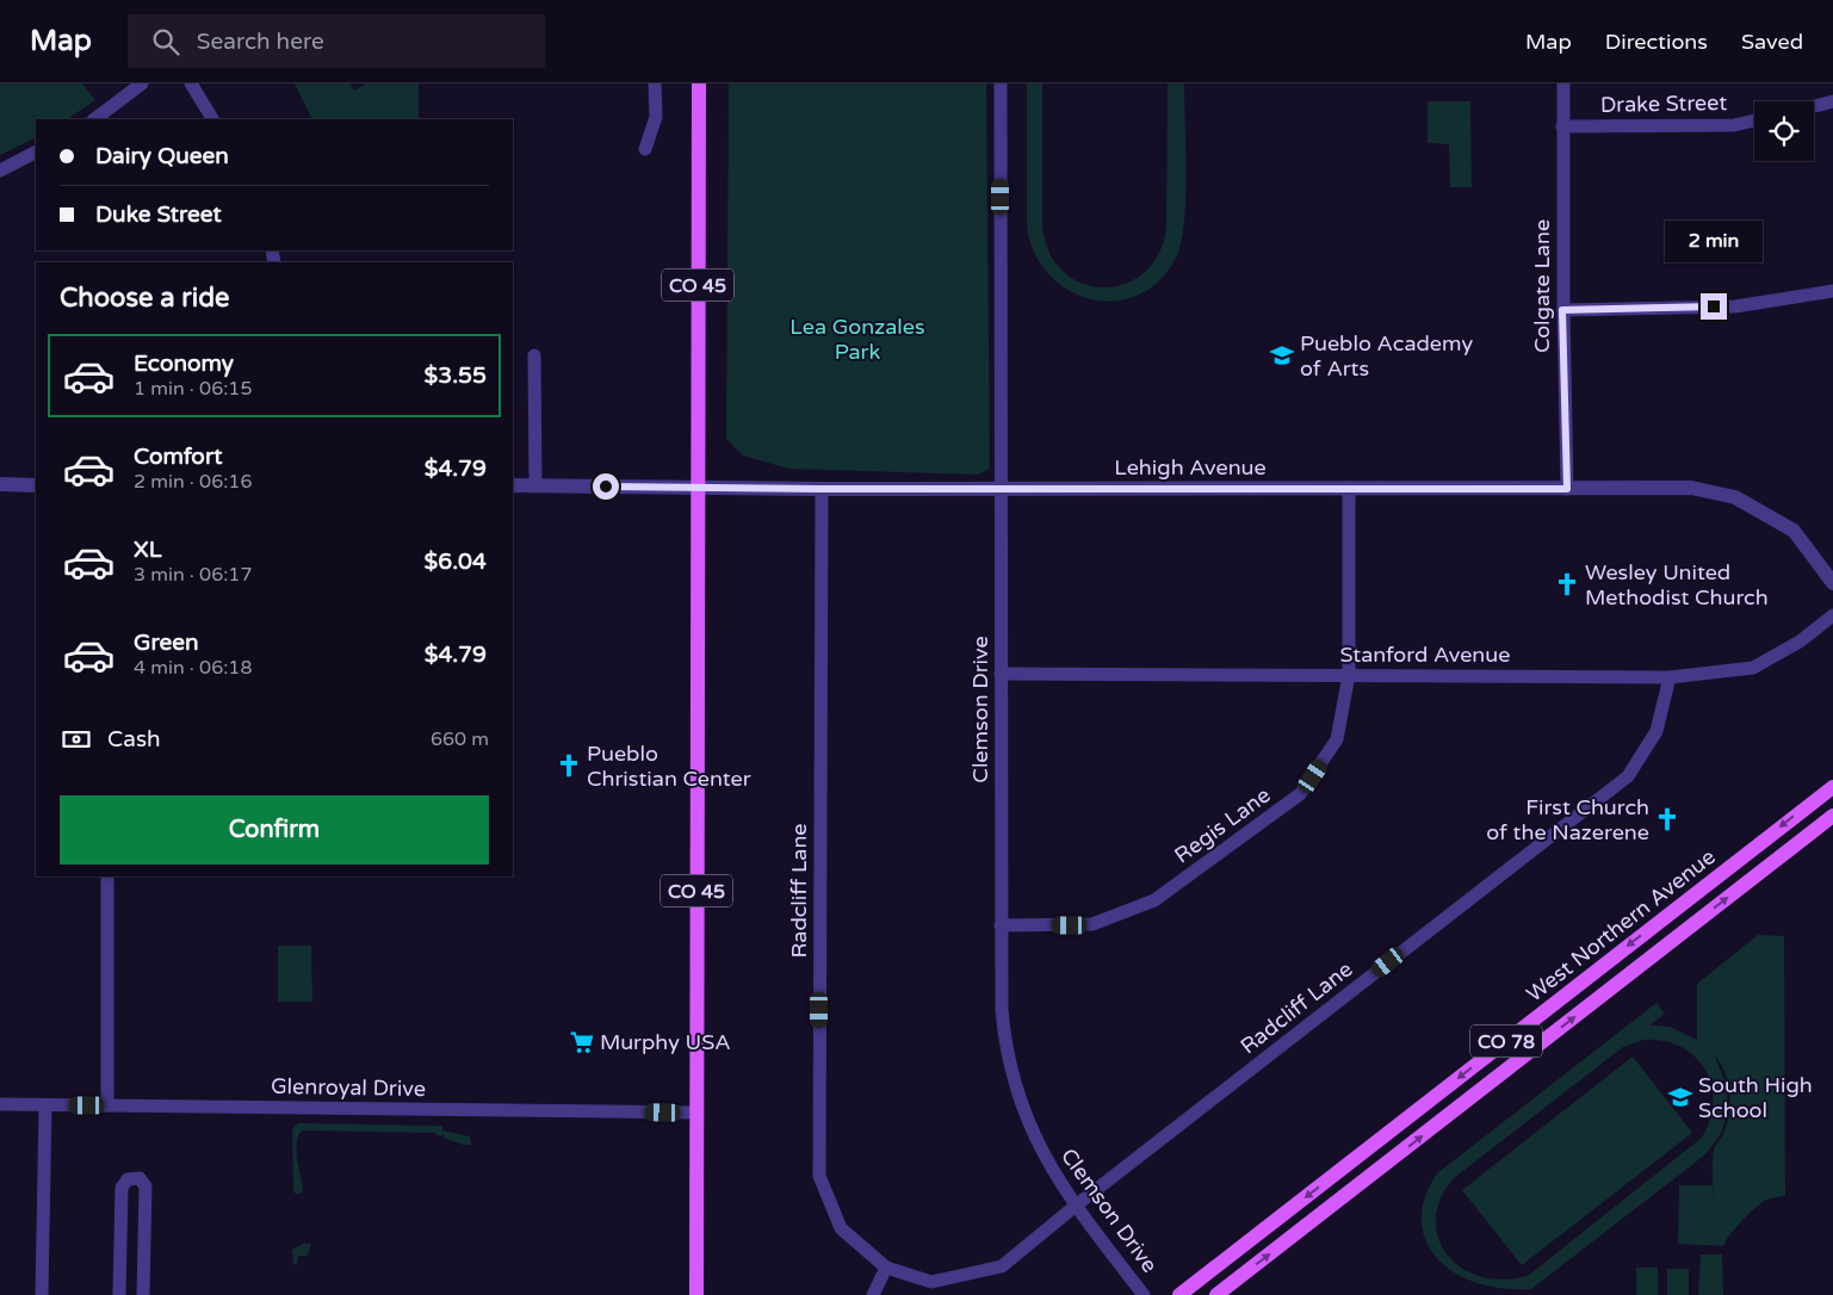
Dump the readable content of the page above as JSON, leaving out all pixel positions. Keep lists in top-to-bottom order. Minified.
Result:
{"streets":{"main road":["CO 45","West Northern Avenue","CO 78"],"street":["Drake Street","Colgate Lane","Lehigh Avenue","Stanford Avenue","Clemson Drive","Regis Lane","Radcliff Lane","Glenroyal Drive"]},"crossings":[["Drake Street","Colgate Lane"],["CO 45","Lehigh Avenue"],["CO 45","Glenroyal Drive"],["Colgate Lane","Lehigh Avenue"],["Lehigh Avenue","Clemson Drive"],["Lehigh Avenue","Regis Lane"],["Lehigh Avenue","Radcliff Lane"],["Stanford Avenue","Clemson Drive"],["Stanford Avenue","Regis Lane"],["Stanford Avenue","Radcliff Lane"],["Clemson Drive","Regis Lane"],["Clemson Drive","Radcliff Lane"]],"parks":["Lea Gonzales Park"],"places":{"school or university":["Pueblo Academy of Arts","South High School"],"church":["Wesley United Methodist Church","Pueblo Christian Center","First Church of the Nazerene"],"supermarket":["Murphy USA"]},"page":{"header":"Map","search":"Search here","nav":["Map","Directions","Saved"],"banner":["Dairy Queen","Duke Street"],"bubble":"2 min","heading":"Choose a ride","list":[{"name":"Economy","note":"1 min · 06:15","value":"$3.55"},{"name":"Comfort","note":"2 min · 06:16","value":"$4.79"},{"name":"XL","note":"3 min · 06:17","value":"$6.04"},{"name":"Green","note":"4 min · 06:18","value":"$4.79"}],"pay":["Cash","660 m"],"buttons":"Confirm"}}
